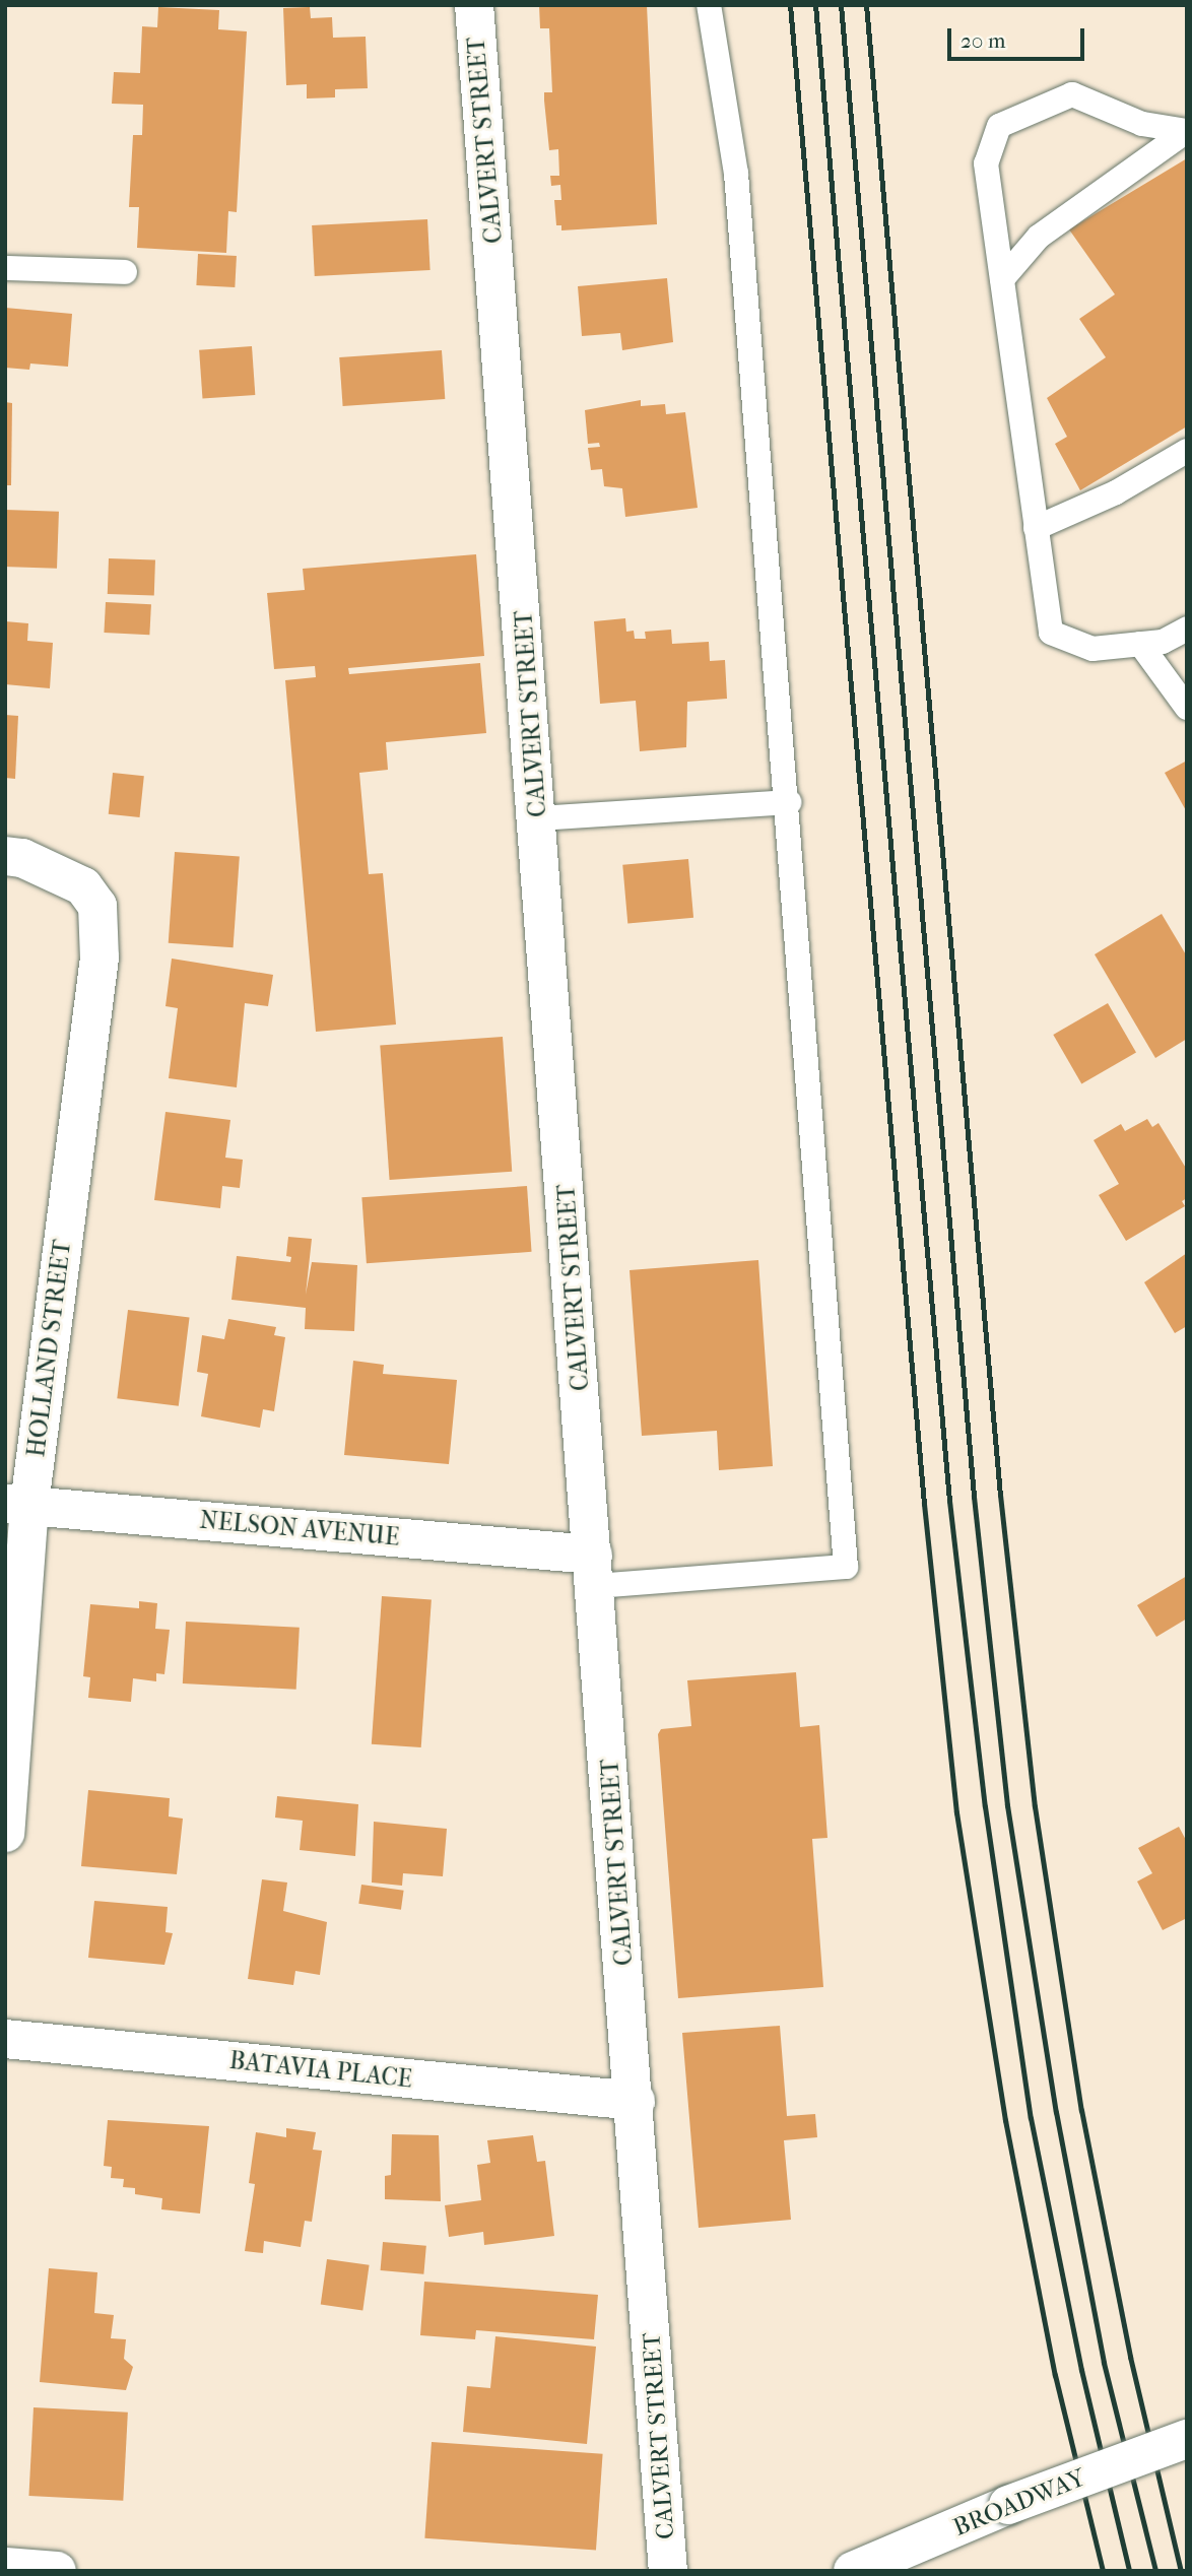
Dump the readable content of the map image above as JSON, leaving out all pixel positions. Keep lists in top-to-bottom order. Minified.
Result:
{"streets":{"street":["CALVERT STREET","HOLLAND STREET","NELSON AVENUE","BATAVIA PLACE","BROADWAY"]},"crossings":[["CALVERT STREET","NELSON AVENUE"],["CALVERT STREET","BATAVIA PLACE"],["HOLLAND STREET","NELSON AVENUE"]],"scale_bar":"20 m"}
